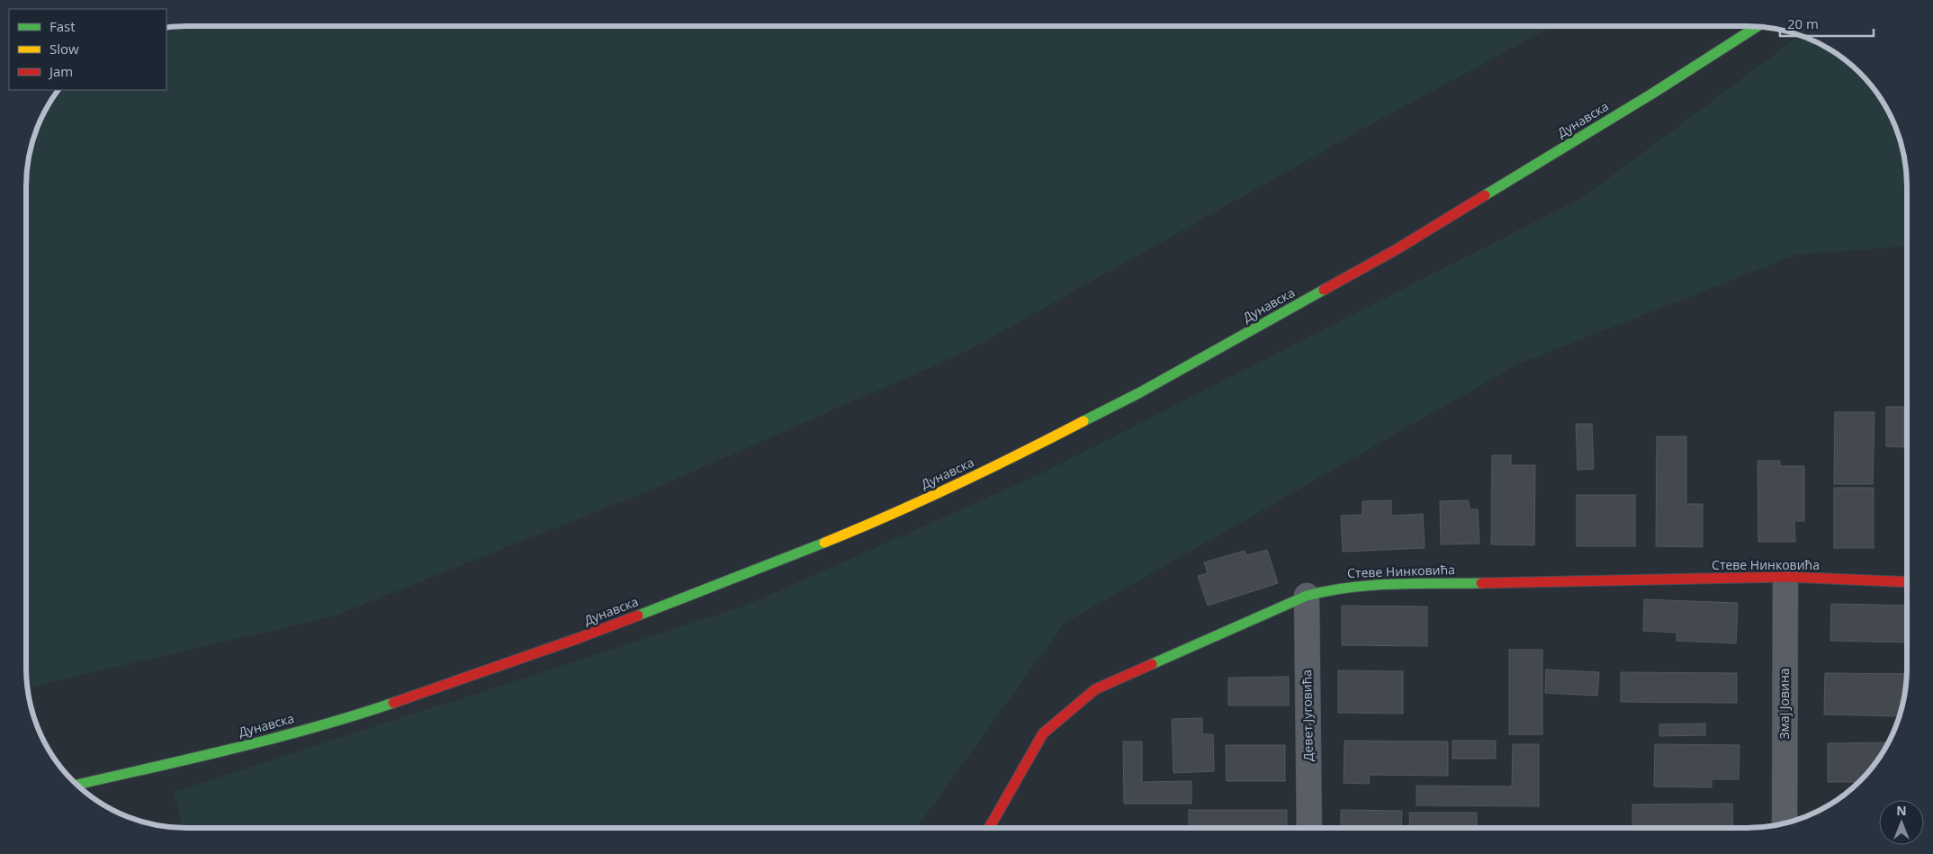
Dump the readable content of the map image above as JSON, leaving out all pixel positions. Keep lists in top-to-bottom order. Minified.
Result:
{"streets":{"main road":["Дунавска","Стеве Нинковића"],"street":["Змај Јовина","Девет Југовића"]},"crossings":[["Стеве Нинковића","Змај Јовина"],["Стеве Нинковића","Девет Југовића"]],"legend":["Fast","Slow","Jam"],"scale_bar":"20 m","north":"top"}
